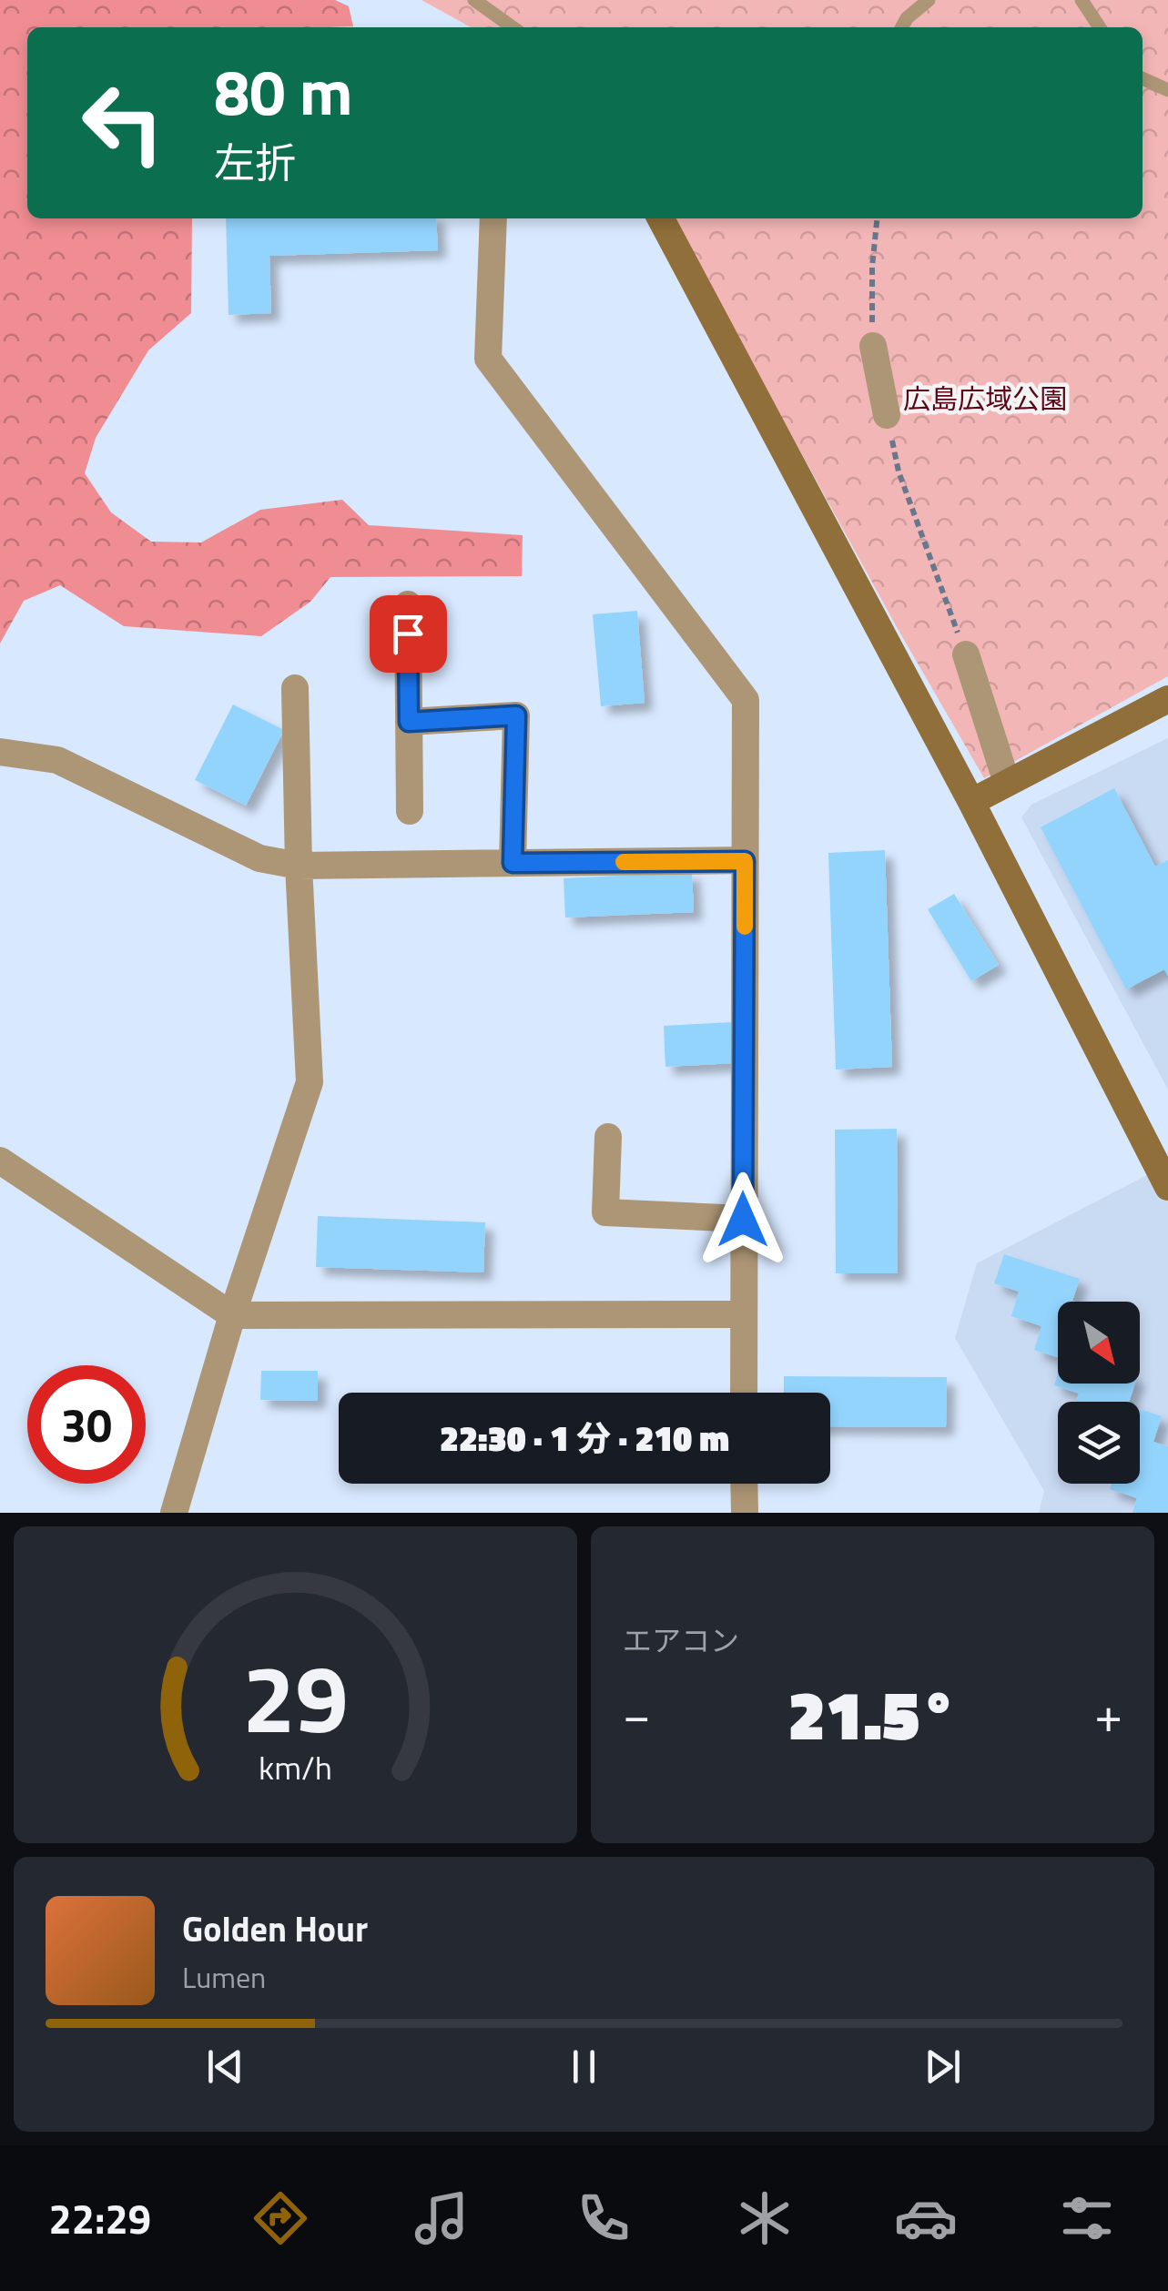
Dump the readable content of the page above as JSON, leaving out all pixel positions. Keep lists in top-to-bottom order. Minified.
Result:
{"parks":["広島広域公園"],"north":"bottom right","page":{"turn":["80 m","左折"],"limit":"30","trip":"22:30 · 1 分 · 210 m","tile":"エアコン","heat":["−","21.5°","+"],"song":["Golden Hour","Lumen"],"tabs":"22:29","gauge":["29","km/h"]}}
